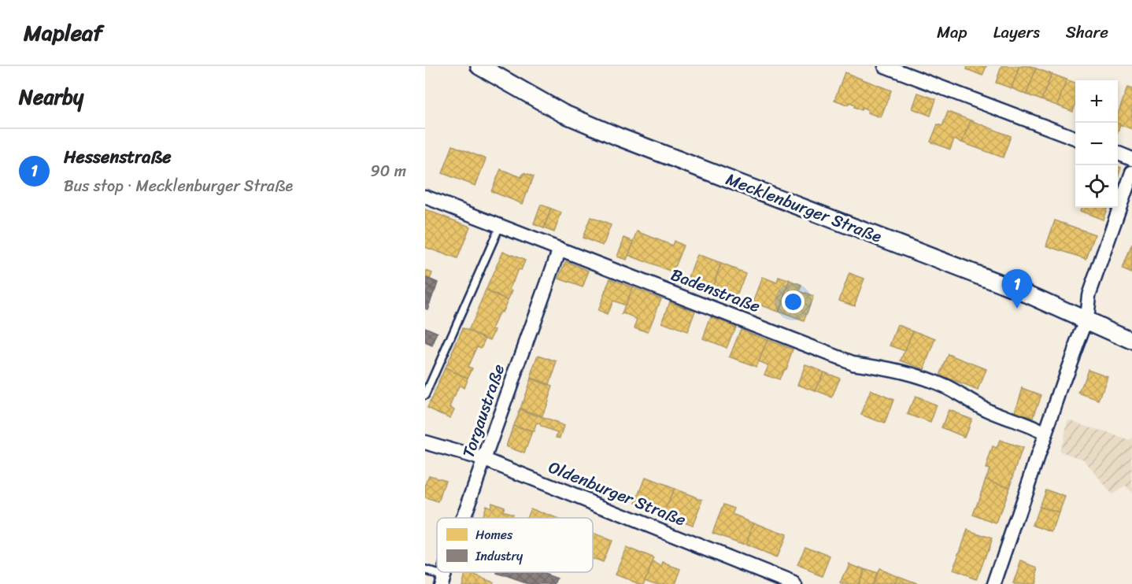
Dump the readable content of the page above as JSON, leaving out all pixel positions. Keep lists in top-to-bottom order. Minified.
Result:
{"streets":{"street":["Mecklenburger Straße","Badenstraße","Torgaustraße","Oldenburger Straße"]},"crossings":[["Badenstraße","Torgaustraße"],["Torgaustraße","Oldenburger Straße"]],"legend":["Homes","Industry"],"page":{"header":"Mapleaf","nav":["Map","Layers","Share"],"heading":"Nearby","map_buttons":["+","−"],"list":[{"mark":"1","name":"Hessenstraße","note":"Bus stop · Mecklenburger Straße","value":"90 m"}],"pins":"1"}}
